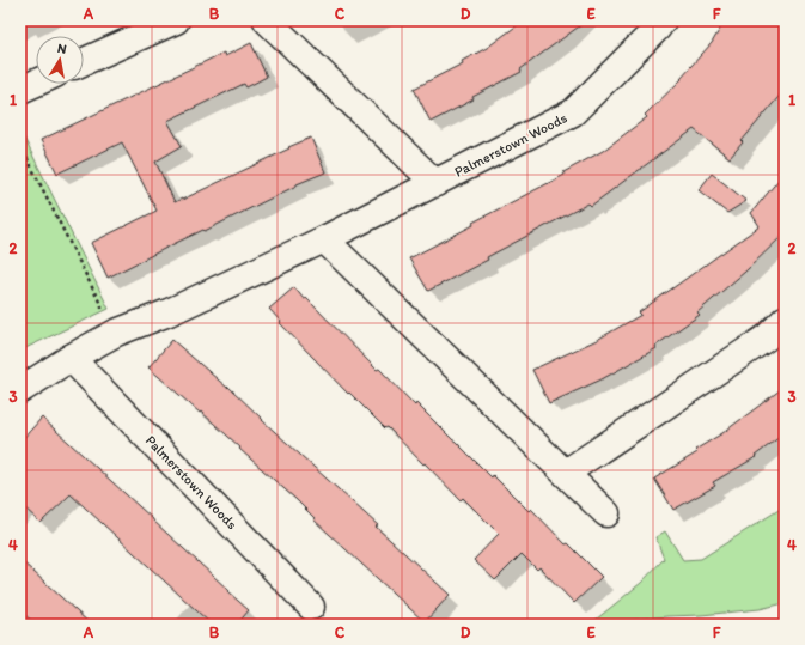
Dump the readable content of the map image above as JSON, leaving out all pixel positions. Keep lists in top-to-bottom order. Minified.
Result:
{"streets":{"street":["Palmerstown Woods"]},"north":"top","grid":{"columns":["A","B","C","D","E","F"],"rows":["1","2","3","4"]}}
